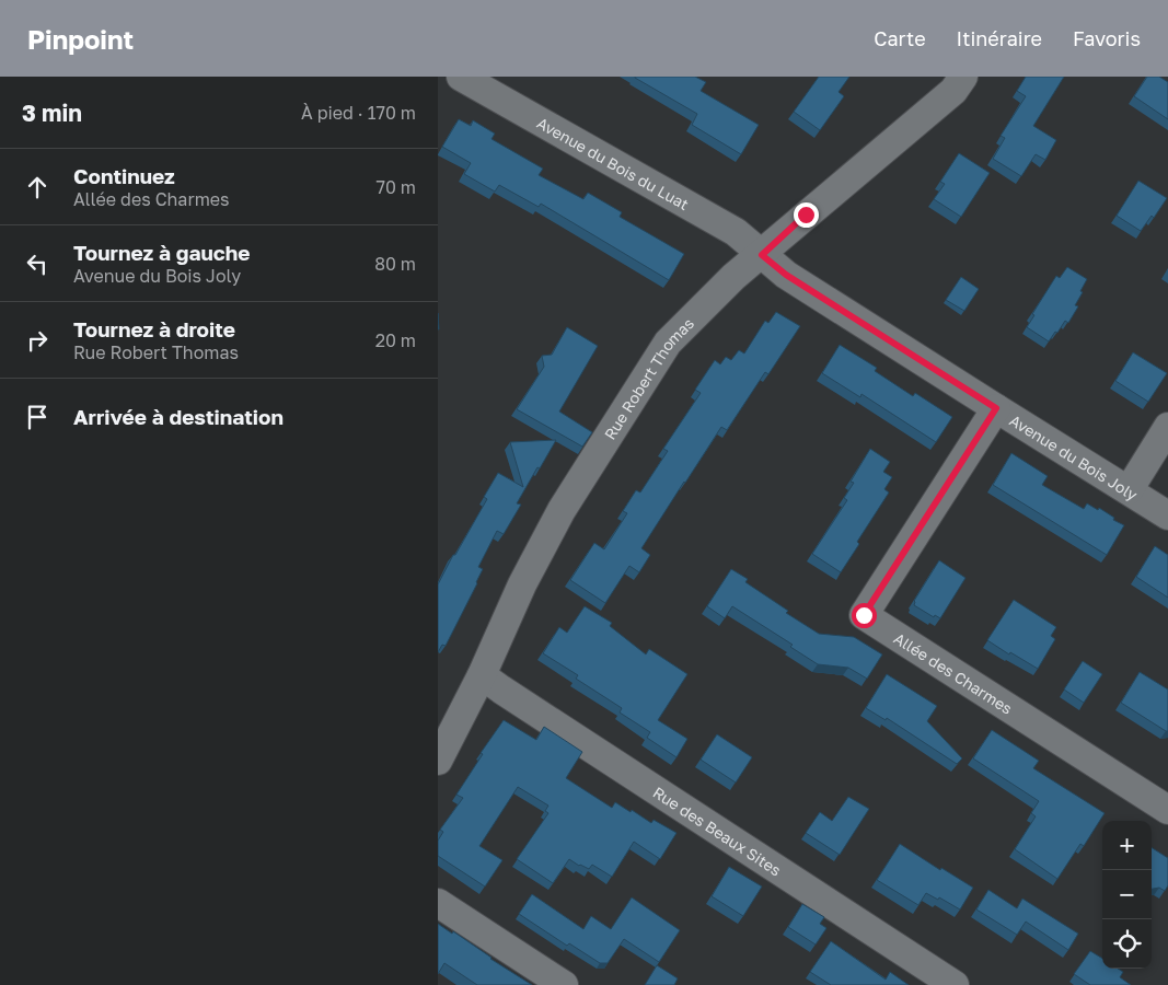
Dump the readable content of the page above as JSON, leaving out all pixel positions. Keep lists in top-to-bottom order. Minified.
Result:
{"streets":{"street":["Avenue du Bois du Luat","Rue Robert Thomas","Avenue du Bois Joly","Allée des Charmes","Rue des Beaux Sites"]},"crossings":[["Avenue du Bois du Luat","Rue Robert Thomas"],["Avenue du Bois du Luat","Avenue du Bois Joly"],["Rue Robert Thomas","Avenue du Bois Joly"],["Rue Robert Thomas","Rue des Beaux Sites"],["Avenue du Bois Joly","Allée des Charmes"]],"page":{"header":"Pinpoint","nav":["Carte","Itinéraire","Favoris"],"heading":["3 min","À pied · 170 m"],"list":[["Continuez","Allée des Charmes","70 m"],["Tournez à gauche","Avenue du Bois Joly","80 m"],["Tournez à droite","Rue Robert Thomas","20 m"],"Arrivée à destination"],"map_buttons":["+","−"]}}
